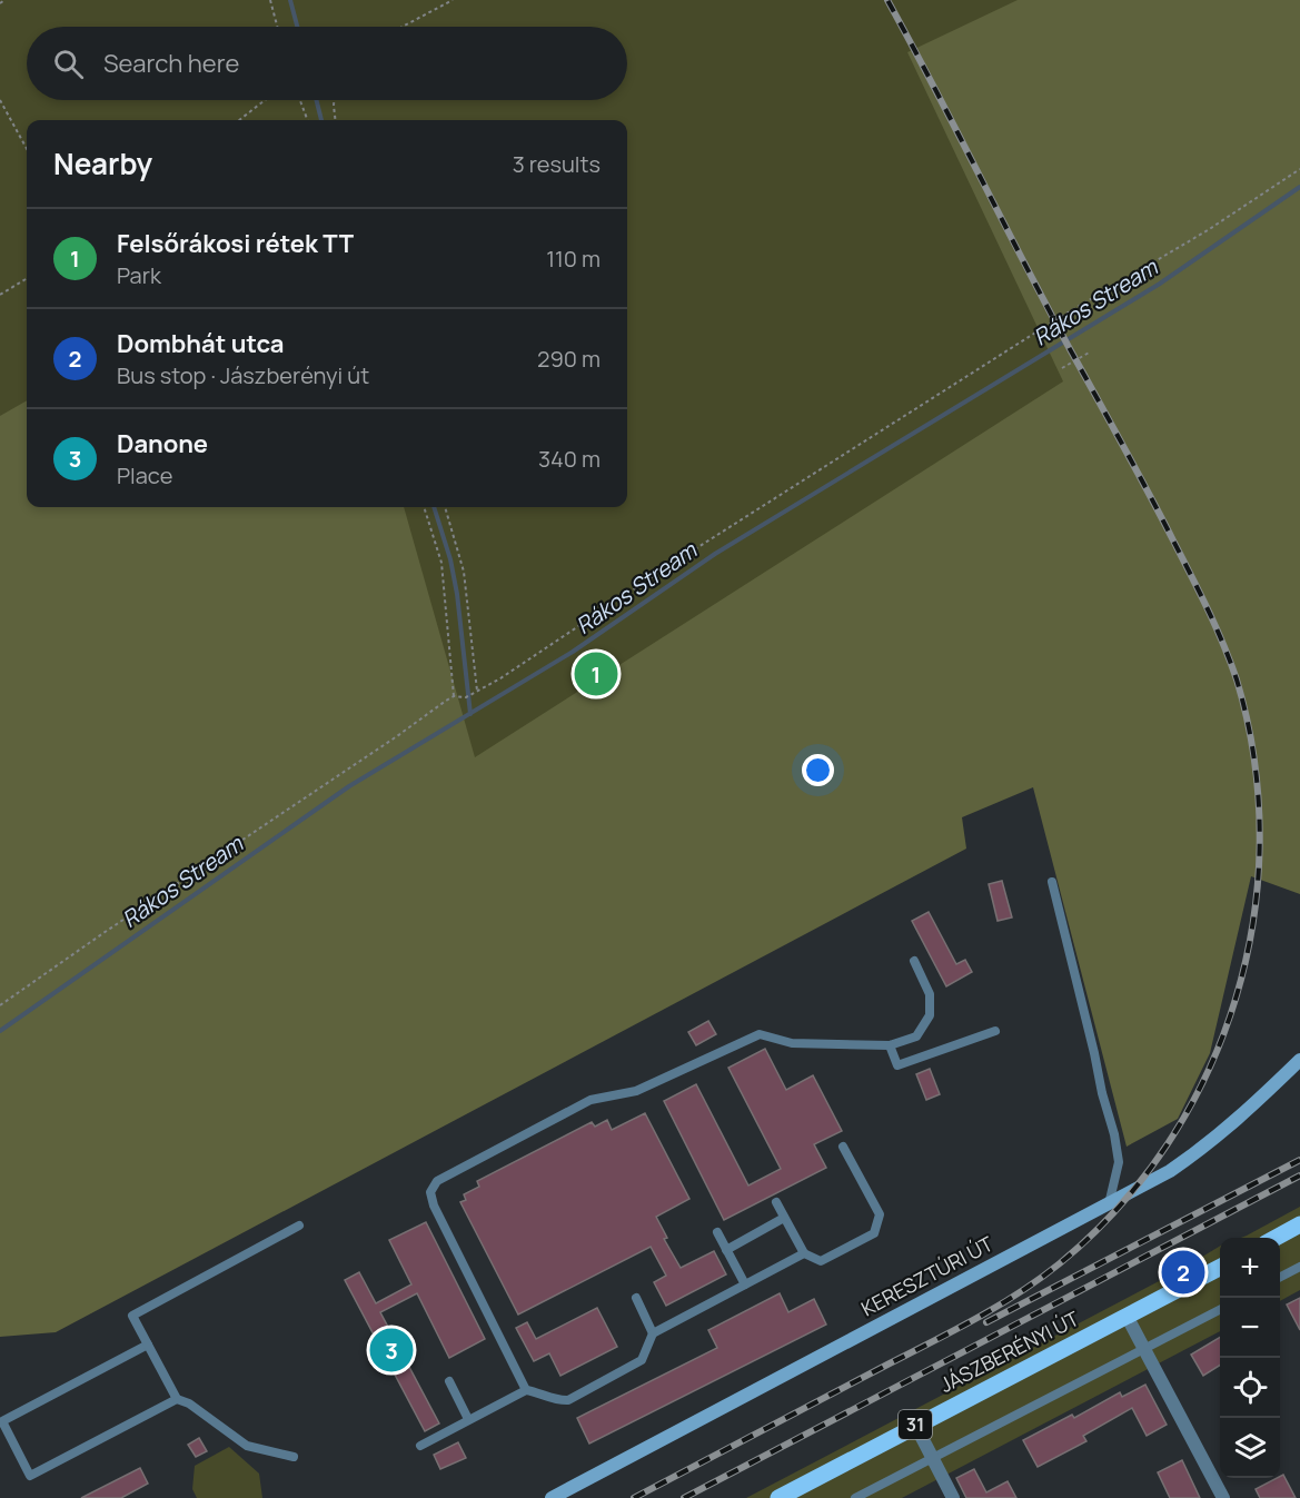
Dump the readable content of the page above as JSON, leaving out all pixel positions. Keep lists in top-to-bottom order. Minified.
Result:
{"streets":{"main road":["KERESZTÚRI ÚT","JÁSZBERÉNYI ÚT","31"]},"water":["Rákos Stream"],"page":{"search":"Search here","heading":["Nearby","3 results"],"list":[{"mark":"1","name":"Felsőrákosi rétek TT","note":"Park","value":"110 m"},{"mark":"2","name":"Dombhát utca","note":"Bus stop · Jászberényi út","value":"290 m"},{"mark":"3","name":"Danone","note":"Place","value":"340 m"}],"pins":["1","2","3"],"map_buttons":["+","−"]}}
